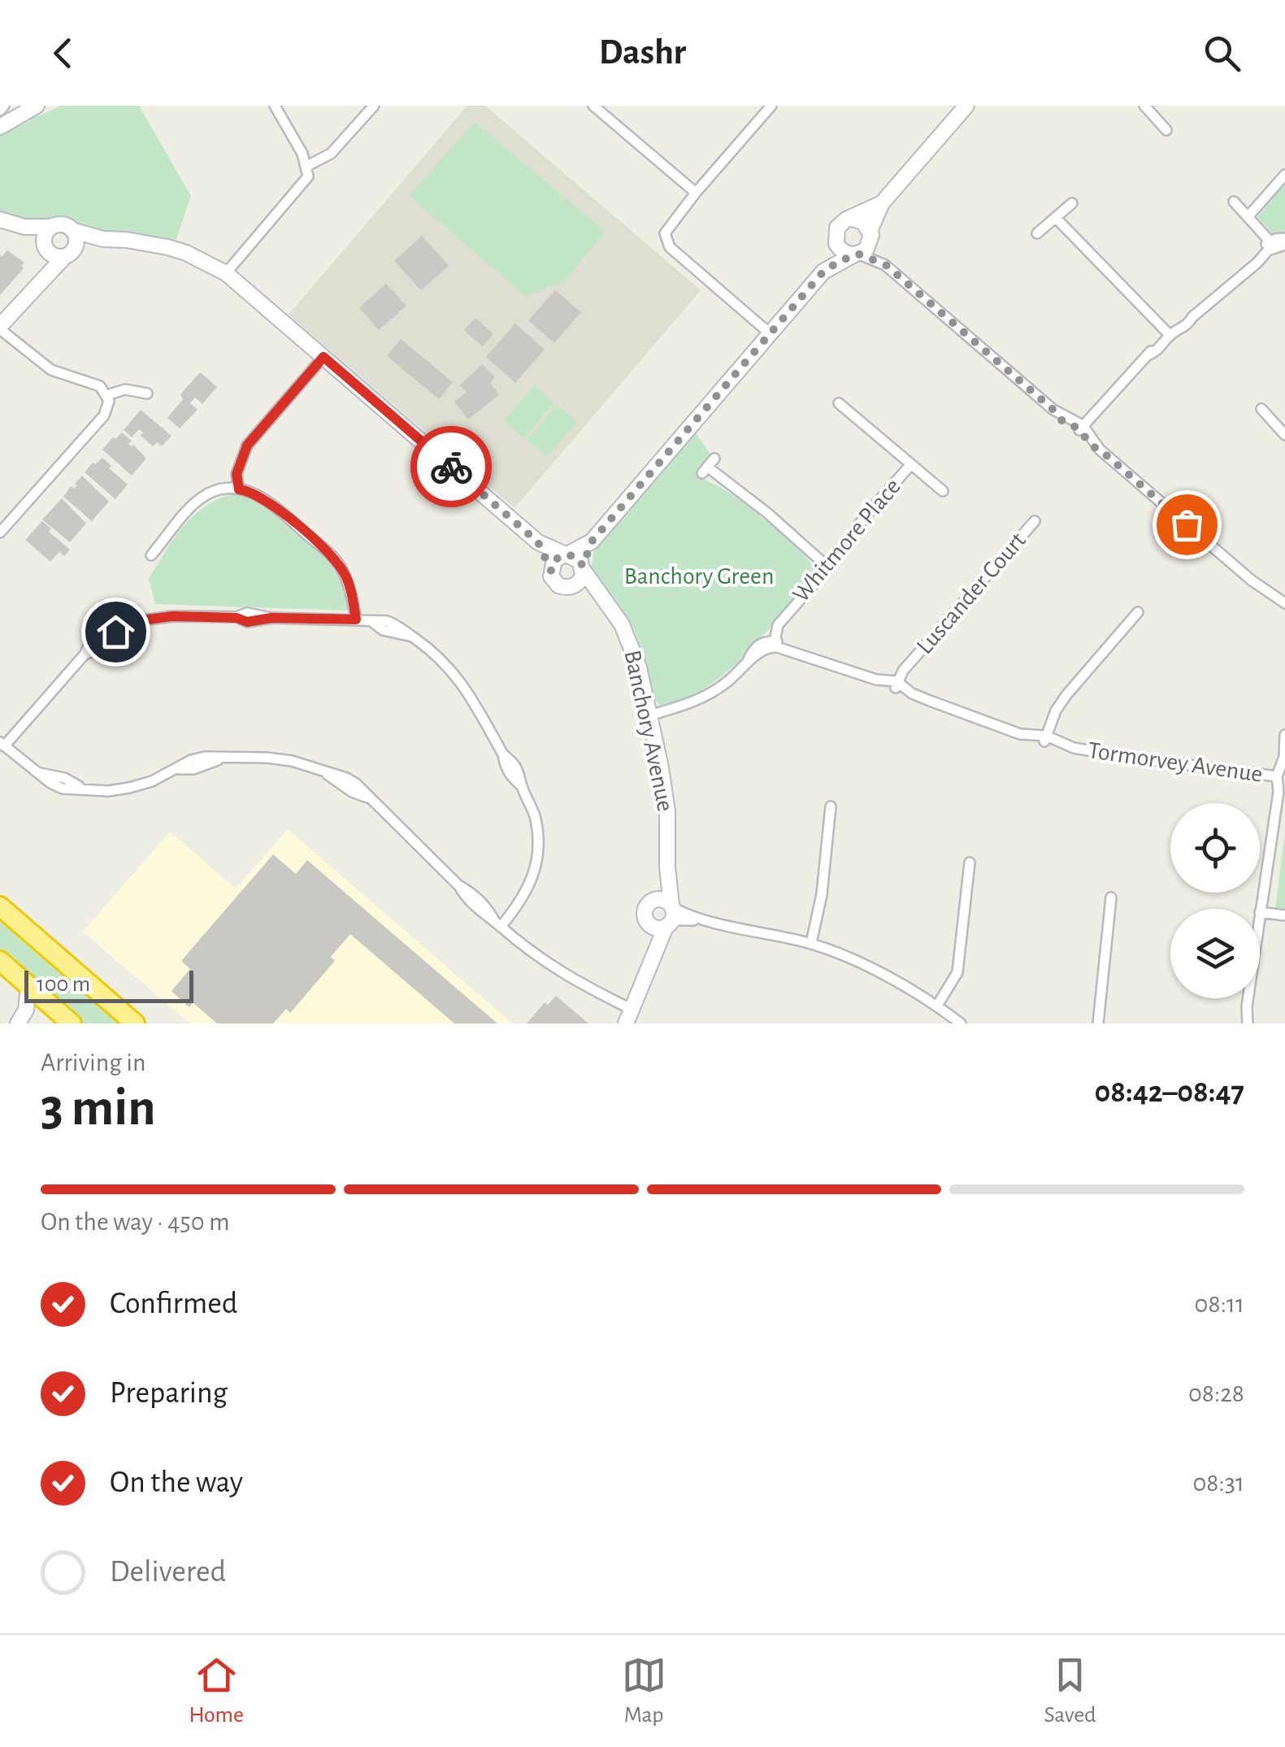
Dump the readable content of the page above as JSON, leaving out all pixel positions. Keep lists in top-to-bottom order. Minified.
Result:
{"streets":{"street":["Whitmore Place","Luscander Court","Banchory Avenue","Tormorvey Avenue"]},"crossings":[["Whitmore Place","Tormorvey Avenue"],["Luscander Court","Tormorvey Avenue"]],"parks":["Banchory Green"],"scale_bar":"100 m","page":{"header":"Dashr","scale":"100 m","heading":["3 min","Arriving in","08:42–08:47"],"bar":"On the way · 450 m","list":[["Confirmed","08:11"],["Preparing","08:28"],["On the way","08:31"],"Delivered"],"tabs":["Home","Map","Saved"]}}
